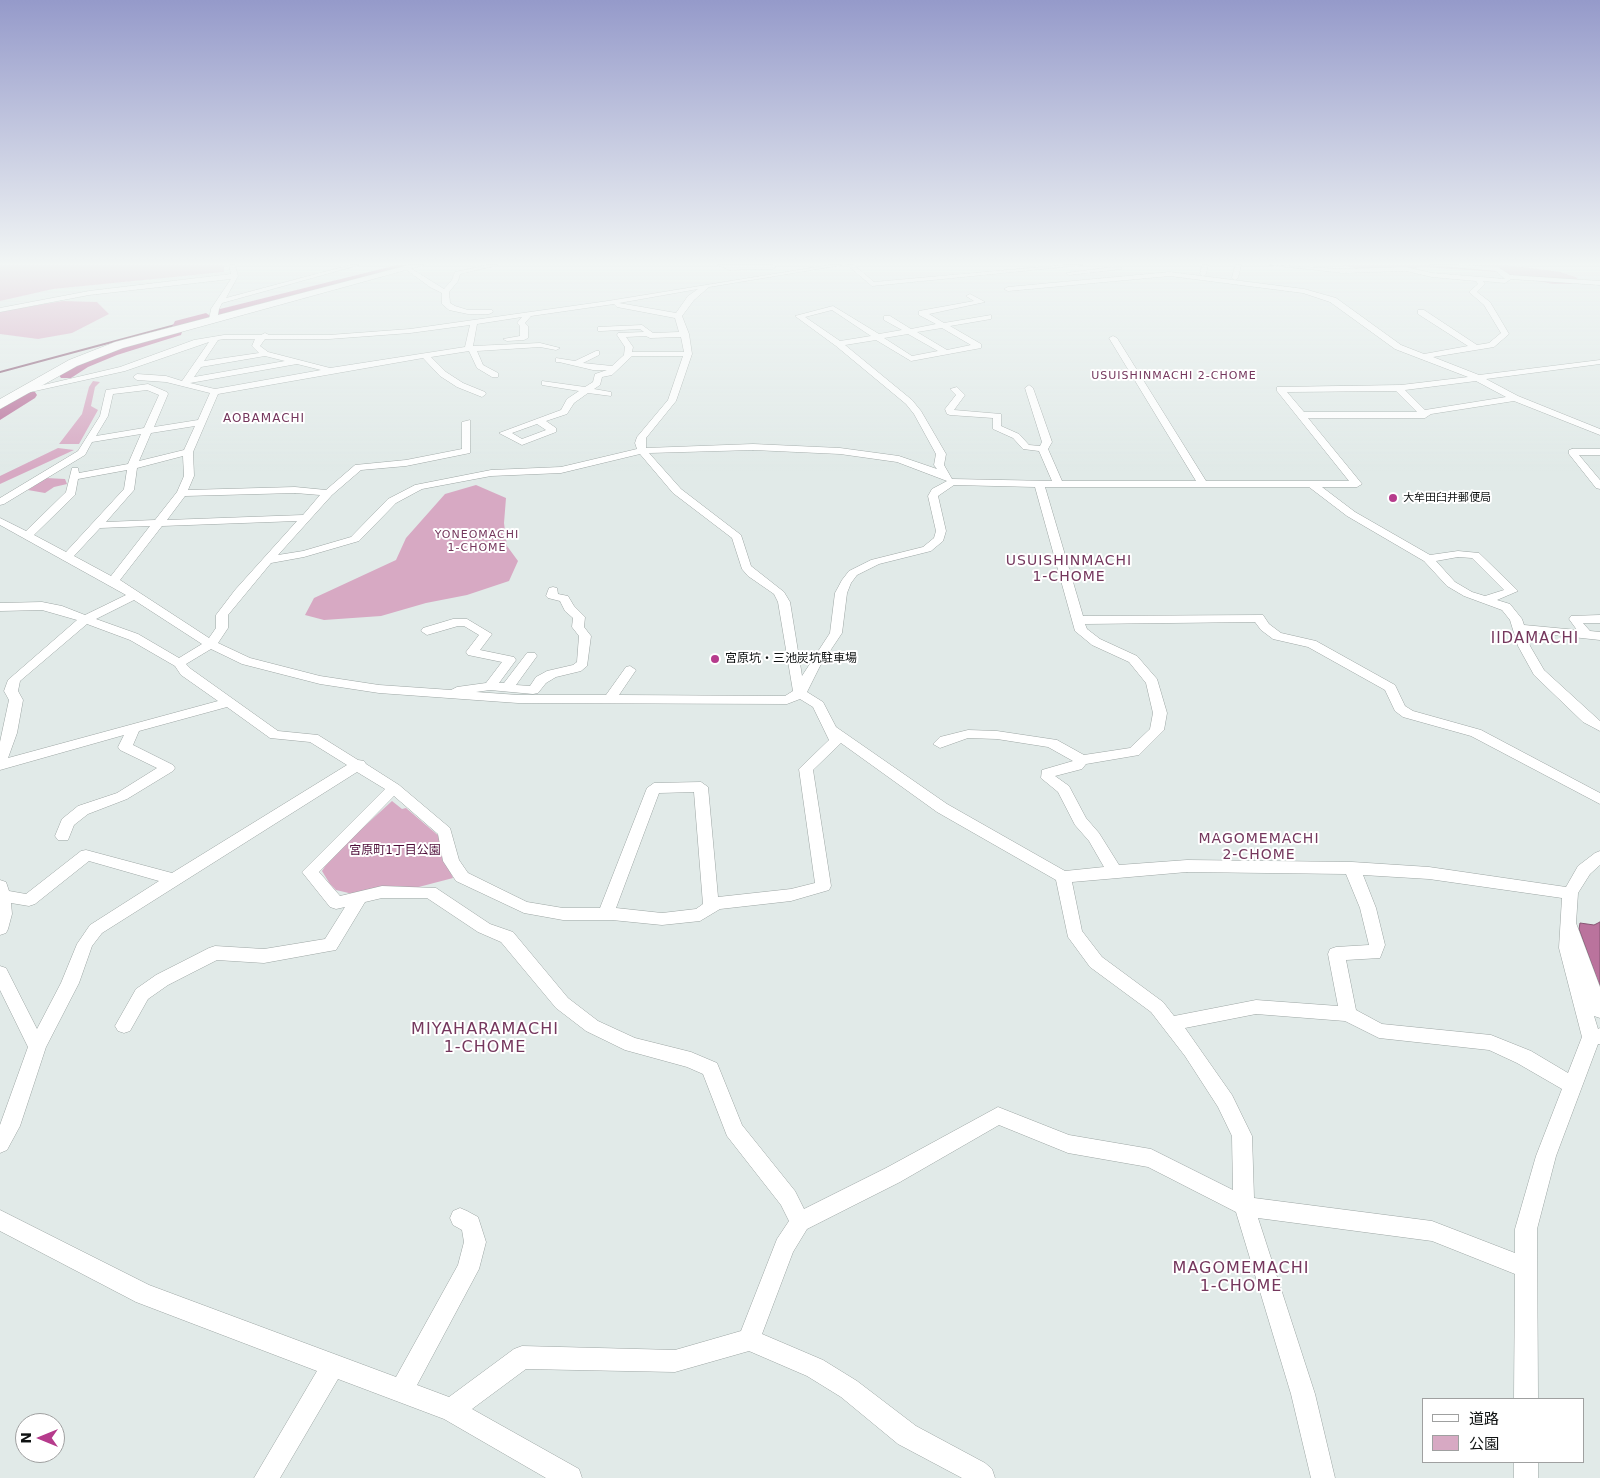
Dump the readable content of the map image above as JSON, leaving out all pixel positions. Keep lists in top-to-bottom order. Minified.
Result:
{"districts":["USUISHINMACHI 2-CHOME","AOBAMACHI","YONEOMACHI 1-CHOME","USUISHINMACHI 1-CHOME","IIDAMACHI","MAGOMEMACHI 2-CHOME","MIYAHARAMACHI 1-CHOME","MAGOMEMACHI 1-CHOME"],"parks":["宮原町1丁目公園"],"places":["大牟田臼井郵便局","宮原坑・三池炭坑駐車場"],"legend":["道路","公園"],"north":"left"}
